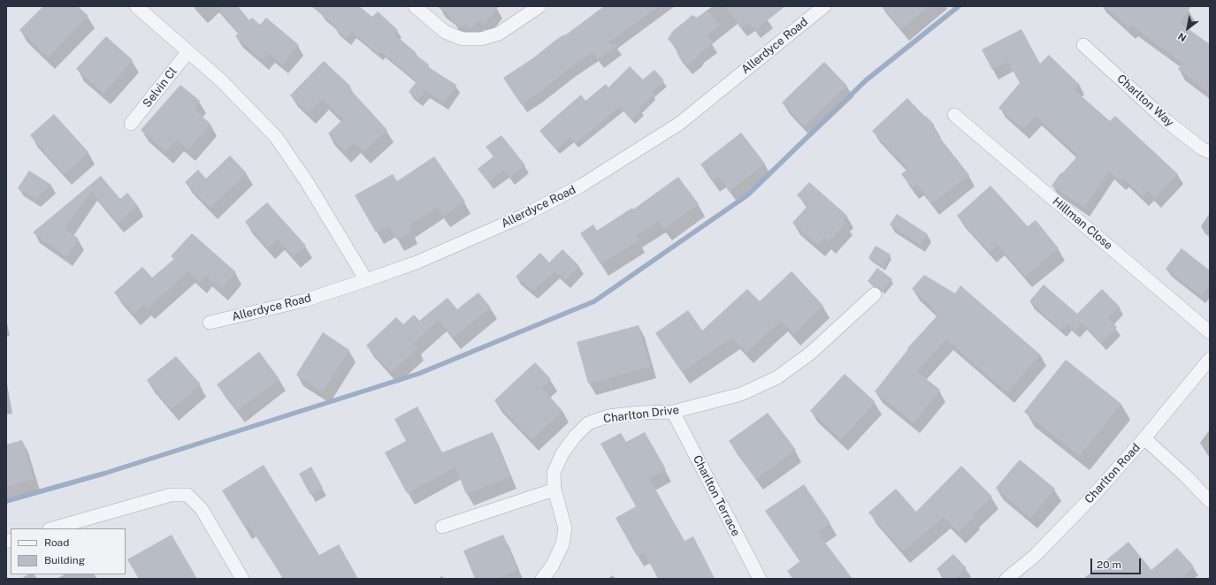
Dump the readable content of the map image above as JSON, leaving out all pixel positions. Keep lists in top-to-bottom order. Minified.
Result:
{"streets":{"street":["Allerdyce Road","Selvin Cl","Charlton Way","Hillman Close","Charlton Drive","Charlton Road","Charlton Terrace"]},"crossings":[["Charlton Drive","Charlton Terrace"]],"legend":["Road","Building"],"scale_bar":"20 m","north":"bottom left"}
